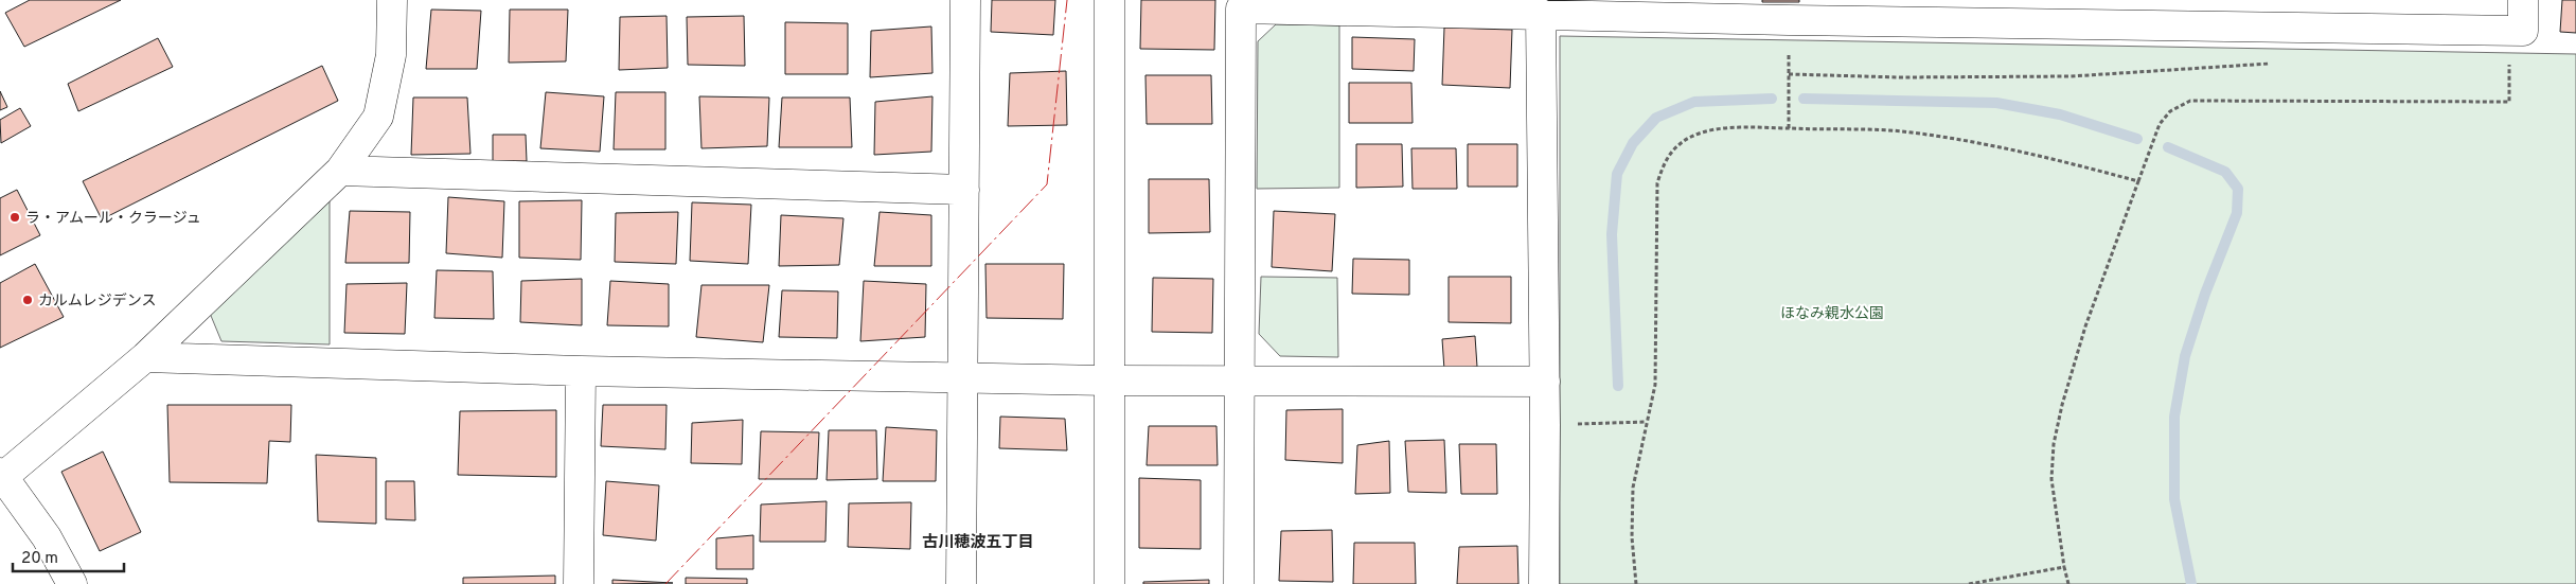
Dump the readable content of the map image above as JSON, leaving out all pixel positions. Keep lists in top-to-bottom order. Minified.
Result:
{"districts":["古川穂波五丁目"],"parks":["ほなみ親水公園"],"places":["ラ・アムール・クラージュ","カルムレジデンス"],"scale_bar":"20 m"}
